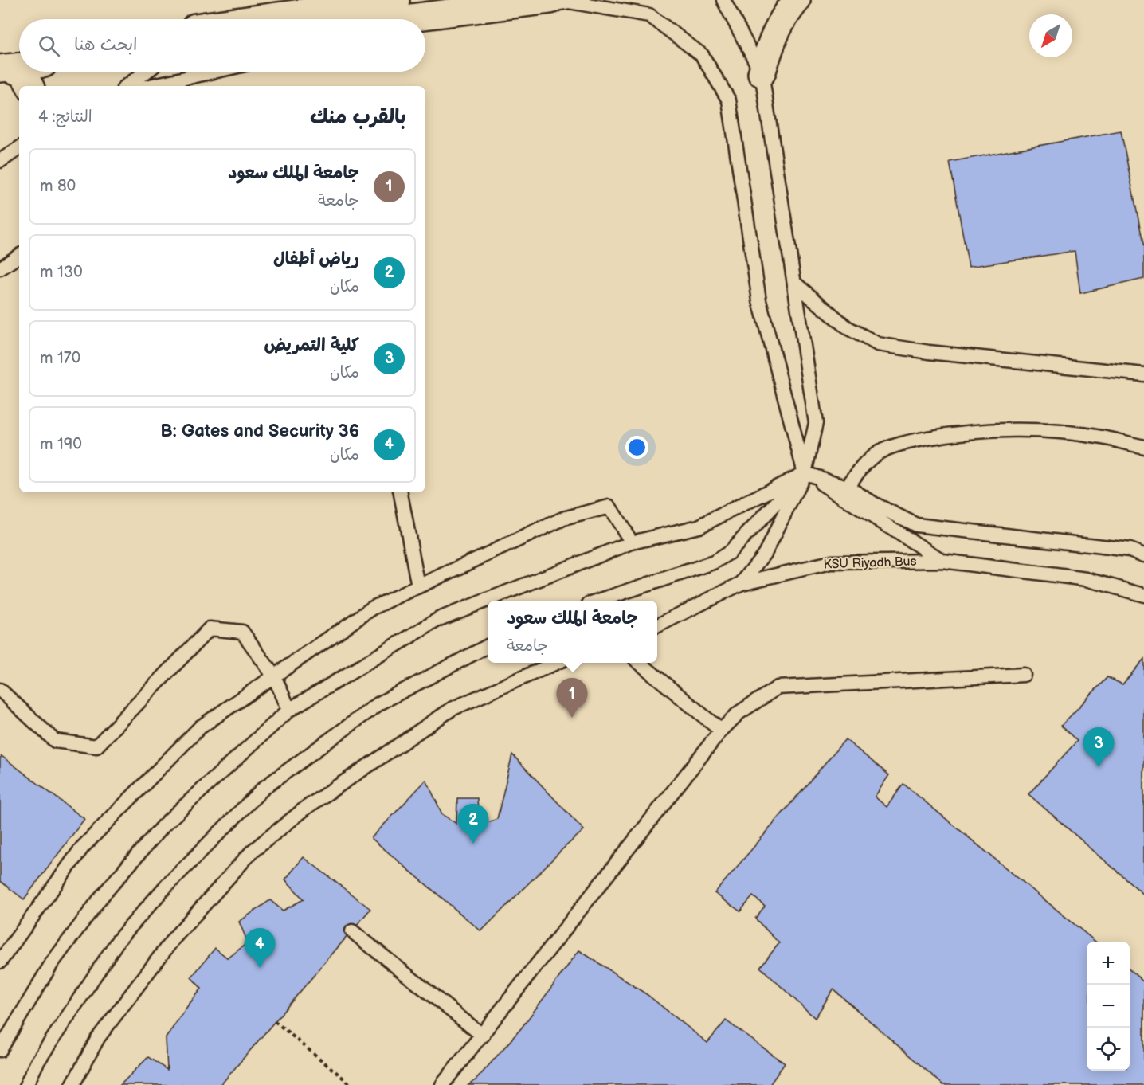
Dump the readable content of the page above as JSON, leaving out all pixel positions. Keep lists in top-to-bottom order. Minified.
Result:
{"streets":{"lane":["KSU Riyadh Bus"]},"north":"bottom left","page":{"search":"ابحث هنا","heading":["بالقرب منك","النتائج: 4"],"list":[{"mark":"1","name":"جامعة الملك سعود","note":"جامعة","value":"80 m"},{"mark":"2","name":"رياض أطفال","note":"مكان","value":"130 m"},{"mark":"3","name":"كلية التمريض","note":"مكان","value":"170 m"},{"mark":"4","name":"36 B: Gates and Security","note":"مكان","value":"190 m"}],"popup":["جامعة الملك سعود","جامعة"],"pins":["1","3","2","4"],"map_buttons":["+","−"]}}
